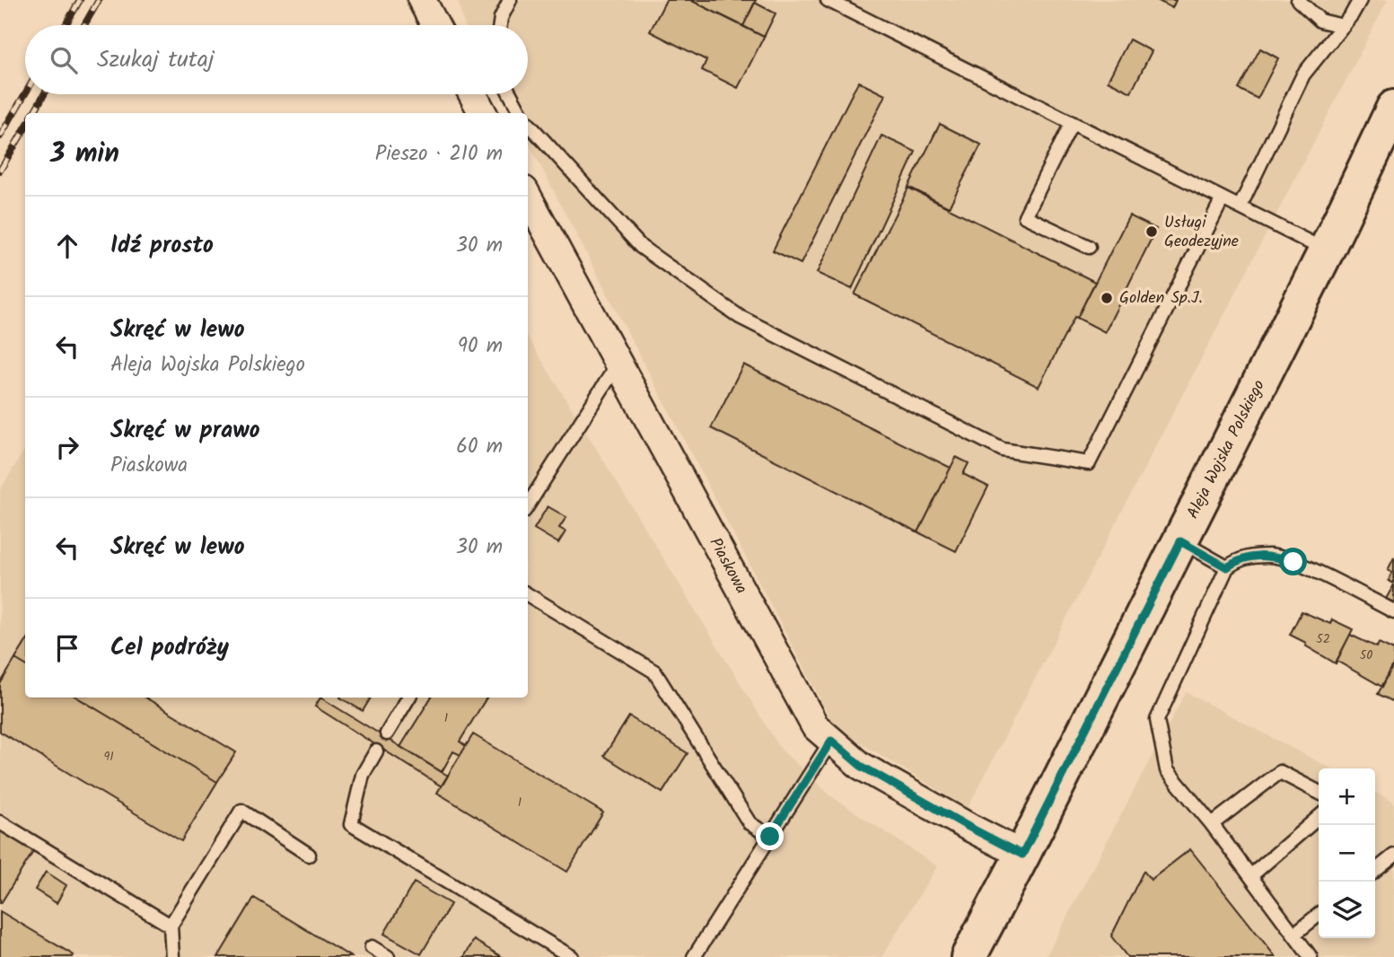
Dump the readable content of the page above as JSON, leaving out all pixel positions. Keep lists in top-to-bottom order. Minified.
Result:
{"streets":{"main road":["Aleja Wojska Polskiego"],"street":["Piaskowa"]},"crossings":[["Aleja Wojska Polskiego","Piaskowa"]],"places":["Usługi Geodezyjne","Golden Sp.J."],"house_numbers":["52","50","1","91","1"],"page":{"search":"Szukaj tutaj","heading":["3 min","Pieszo · 210 m"],"list":[["Idź prosto","30 m"],["Skręć w lewo","Aleja Wojska Polskiego","90 m"],["Skręć w prawo","Piaskowa","60 m"],["Skręć w lewo","30 m"],"Cel podróży"],"map_buttons":["+","−"]}}
